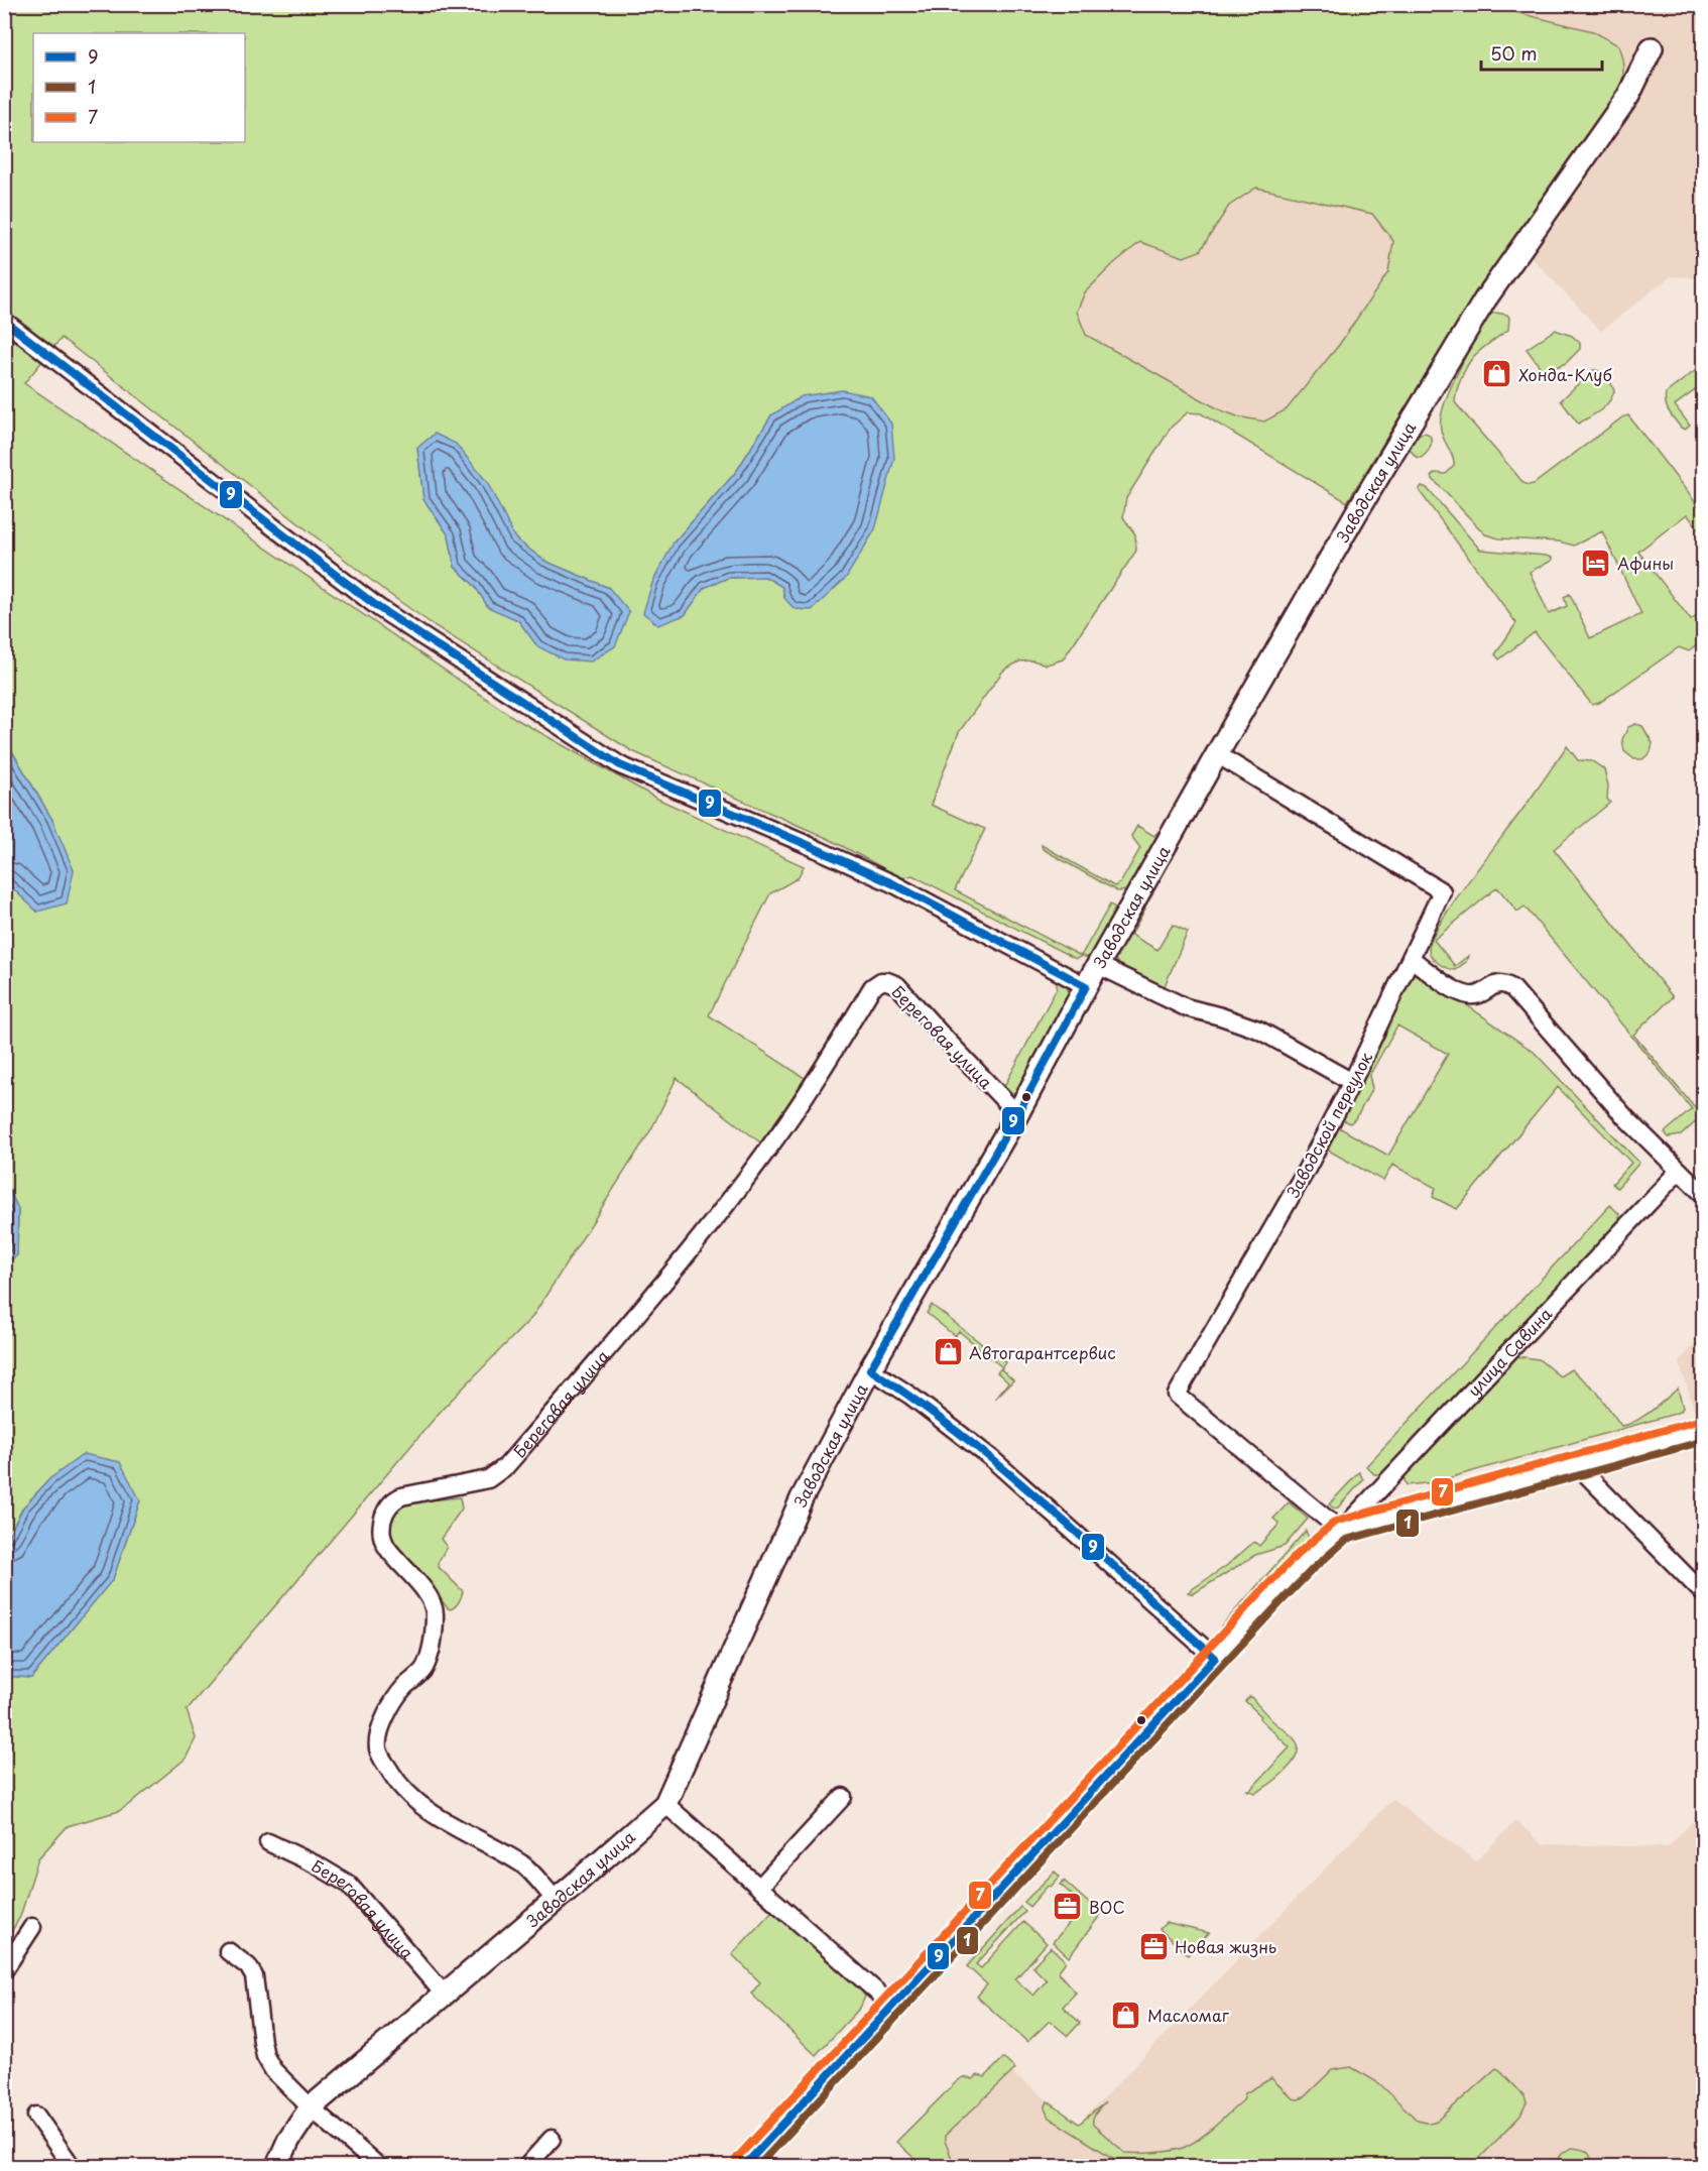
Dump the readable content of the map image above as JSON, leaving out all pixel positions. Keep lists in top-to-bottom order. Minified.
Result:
{"streets":{"main road":["улица Савина"],"street":["Заводская улица","Береговая улица","Заводской переулок"]},"crossings":[["Заводская улица","Береговая улица"],["Заводская улица","Заводской переулок"],["Заводской переулок","улица Савина"]],"places":{"shop":["Хонда-Клуб","Автогарантсервис","Масломаг"],"hotel":["Афины"],"office":["ВОС","Новая жизнь"]},"lines":["transit line 9","transit line 7","transit line 1"],"legend":["9","1","7"],"scale_bar":"50 m"}
